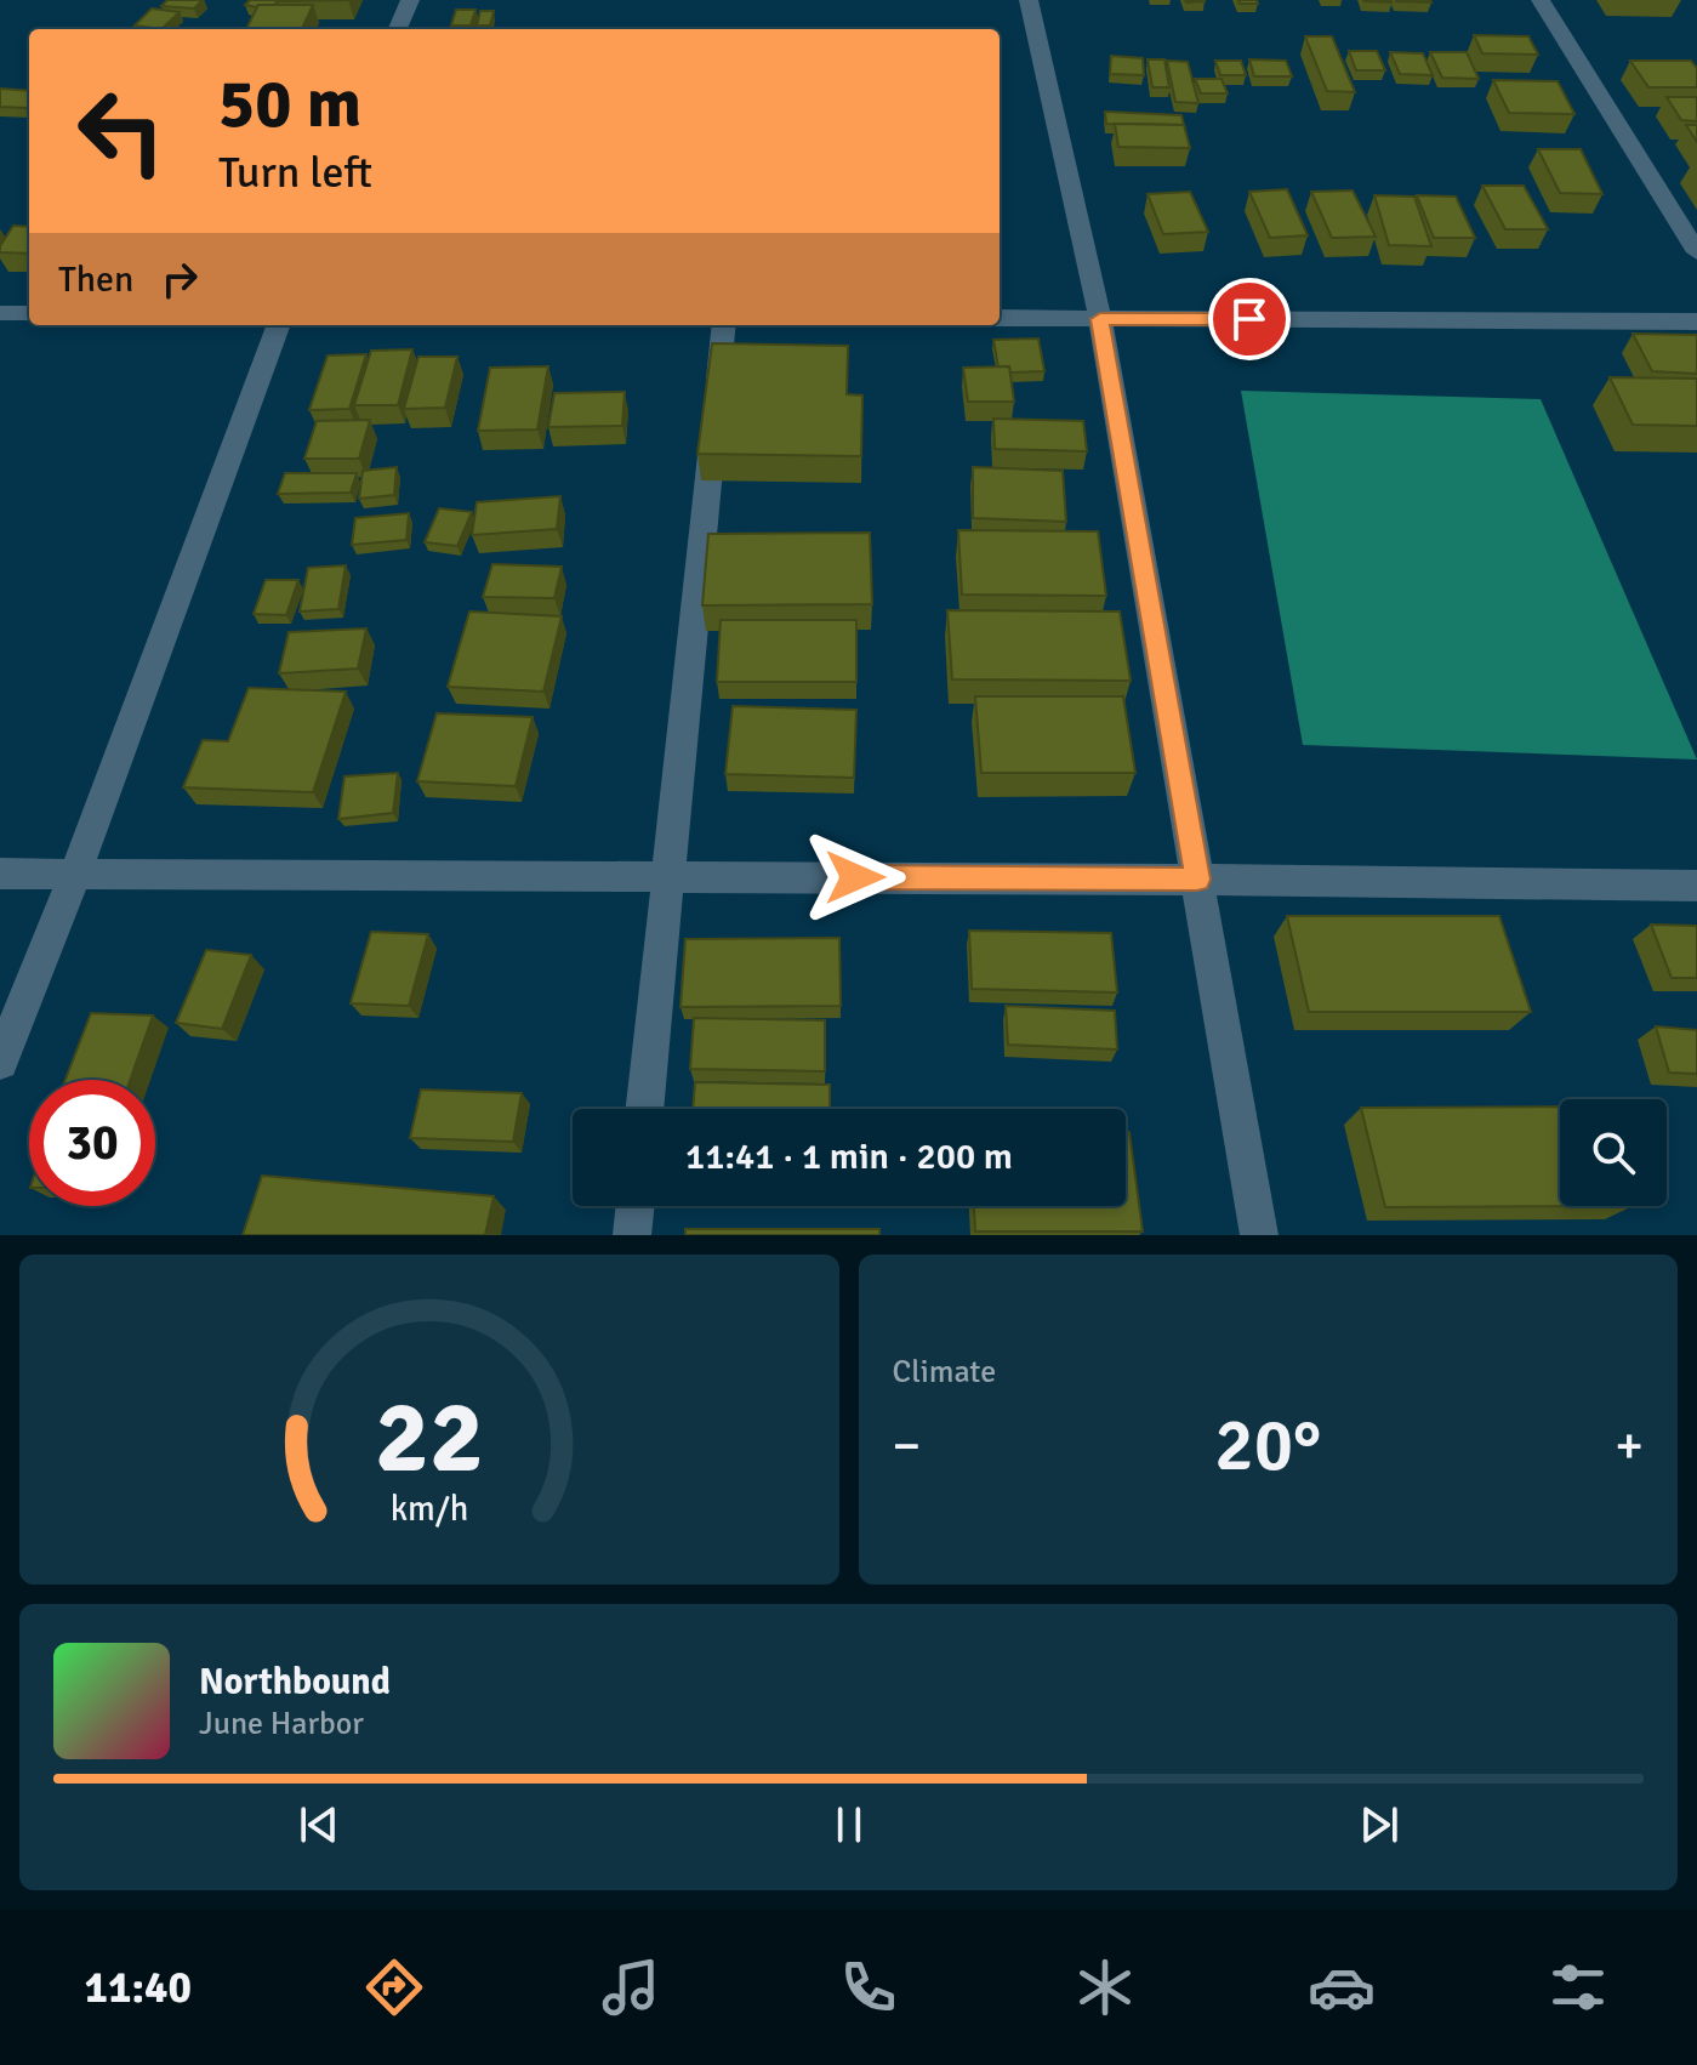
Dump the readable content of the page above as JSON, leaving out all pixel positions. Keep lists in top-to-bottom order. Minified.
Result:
{"page":{"turn":["50 m","Turn left"],"then":"Then","limit":"30","trip":"11:41 · 1 min · 200 m","tile":"Climate","heat":["−","20°","+"],"song":["Northbound","June Harbor"],"tabs":"11:40","gauge":["22","km/h"]}}
